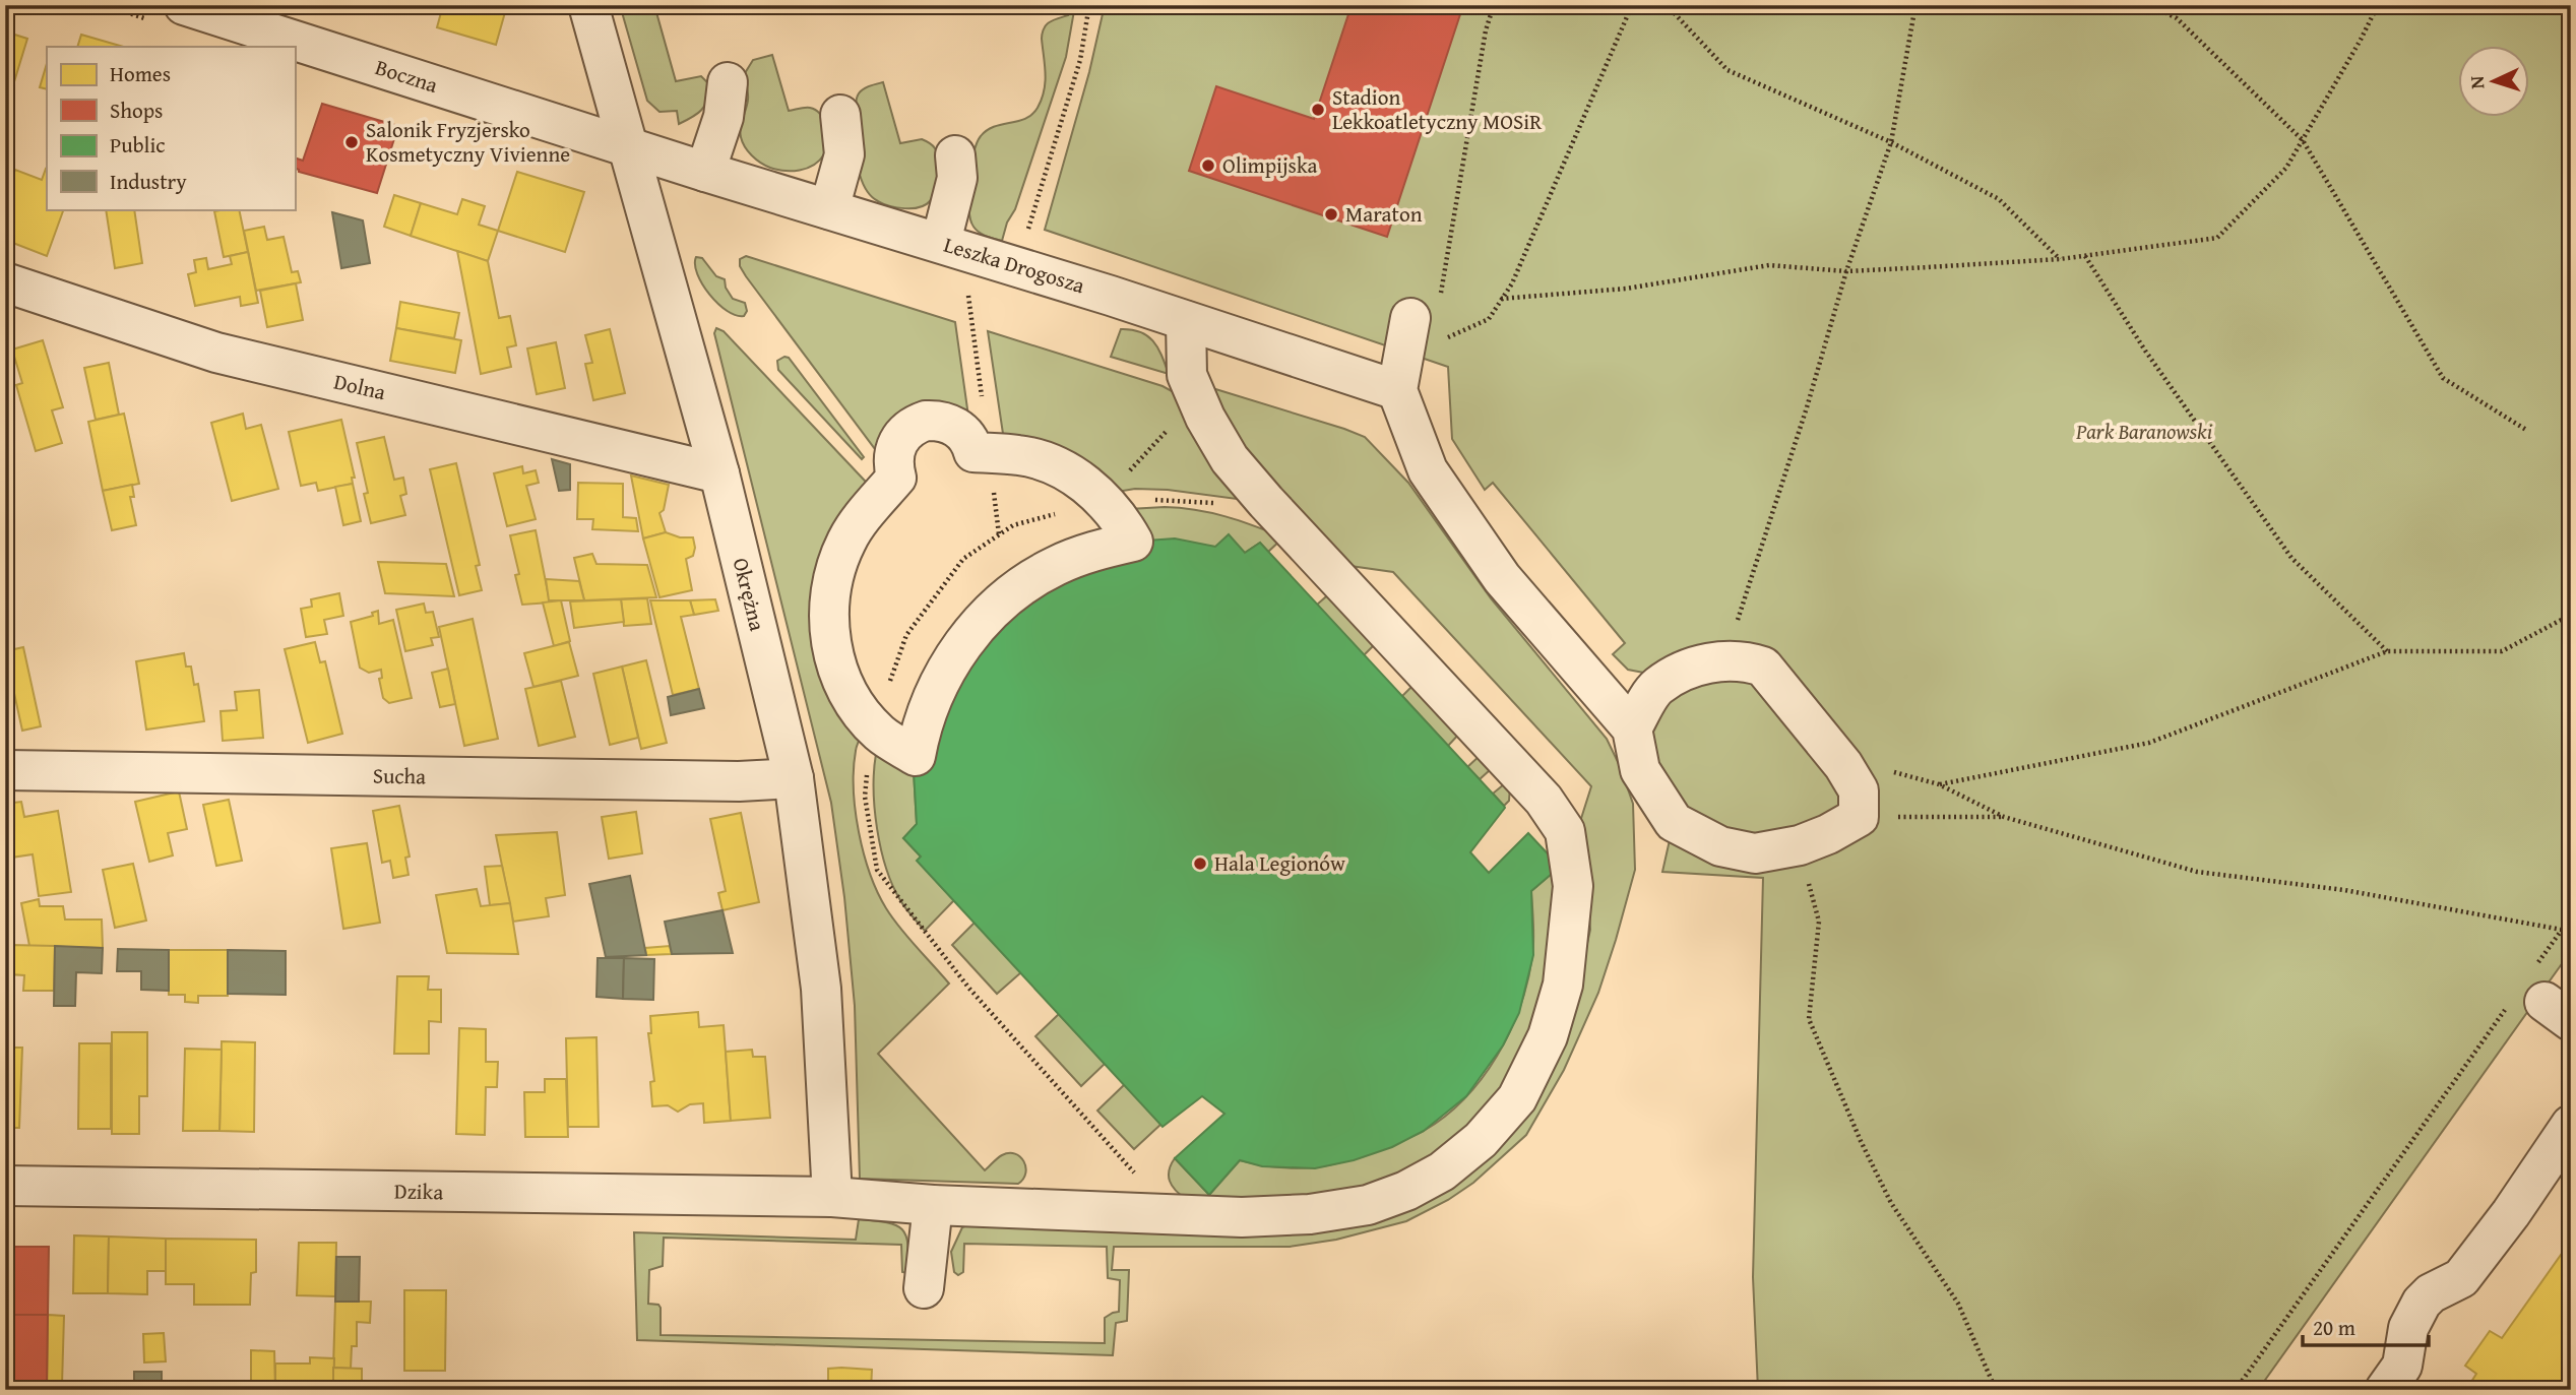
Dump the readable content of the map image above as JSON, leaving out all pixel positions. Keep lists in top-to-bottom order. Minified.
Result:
{"streets":{"street":["Boczna","Leszka Drogosza","Dolna","Okrężna","Sucha","Dzika"]},"crossings":[["Boczna","Leszka Drogosza"],["Boczna","Okrężna"],["Leszka Drogosza","Okrężna"],["Leszka Drogosza","Dzika"],["Dolna","Okrężna"],["Okrężna","Sucha"],["Okrężna","Dzika"]],"parks":["Park Baranowski"],"places":["Stadion Lekkoatletyczny MOSiR","Salonik Fryzjersko Kosmetyczny Vivienne","Olimpijska","Maraton","Hala Legionów"],"legend":["Homes","Shops","Public","Industry"],"scale_bar":"20 m","north":"left"}
